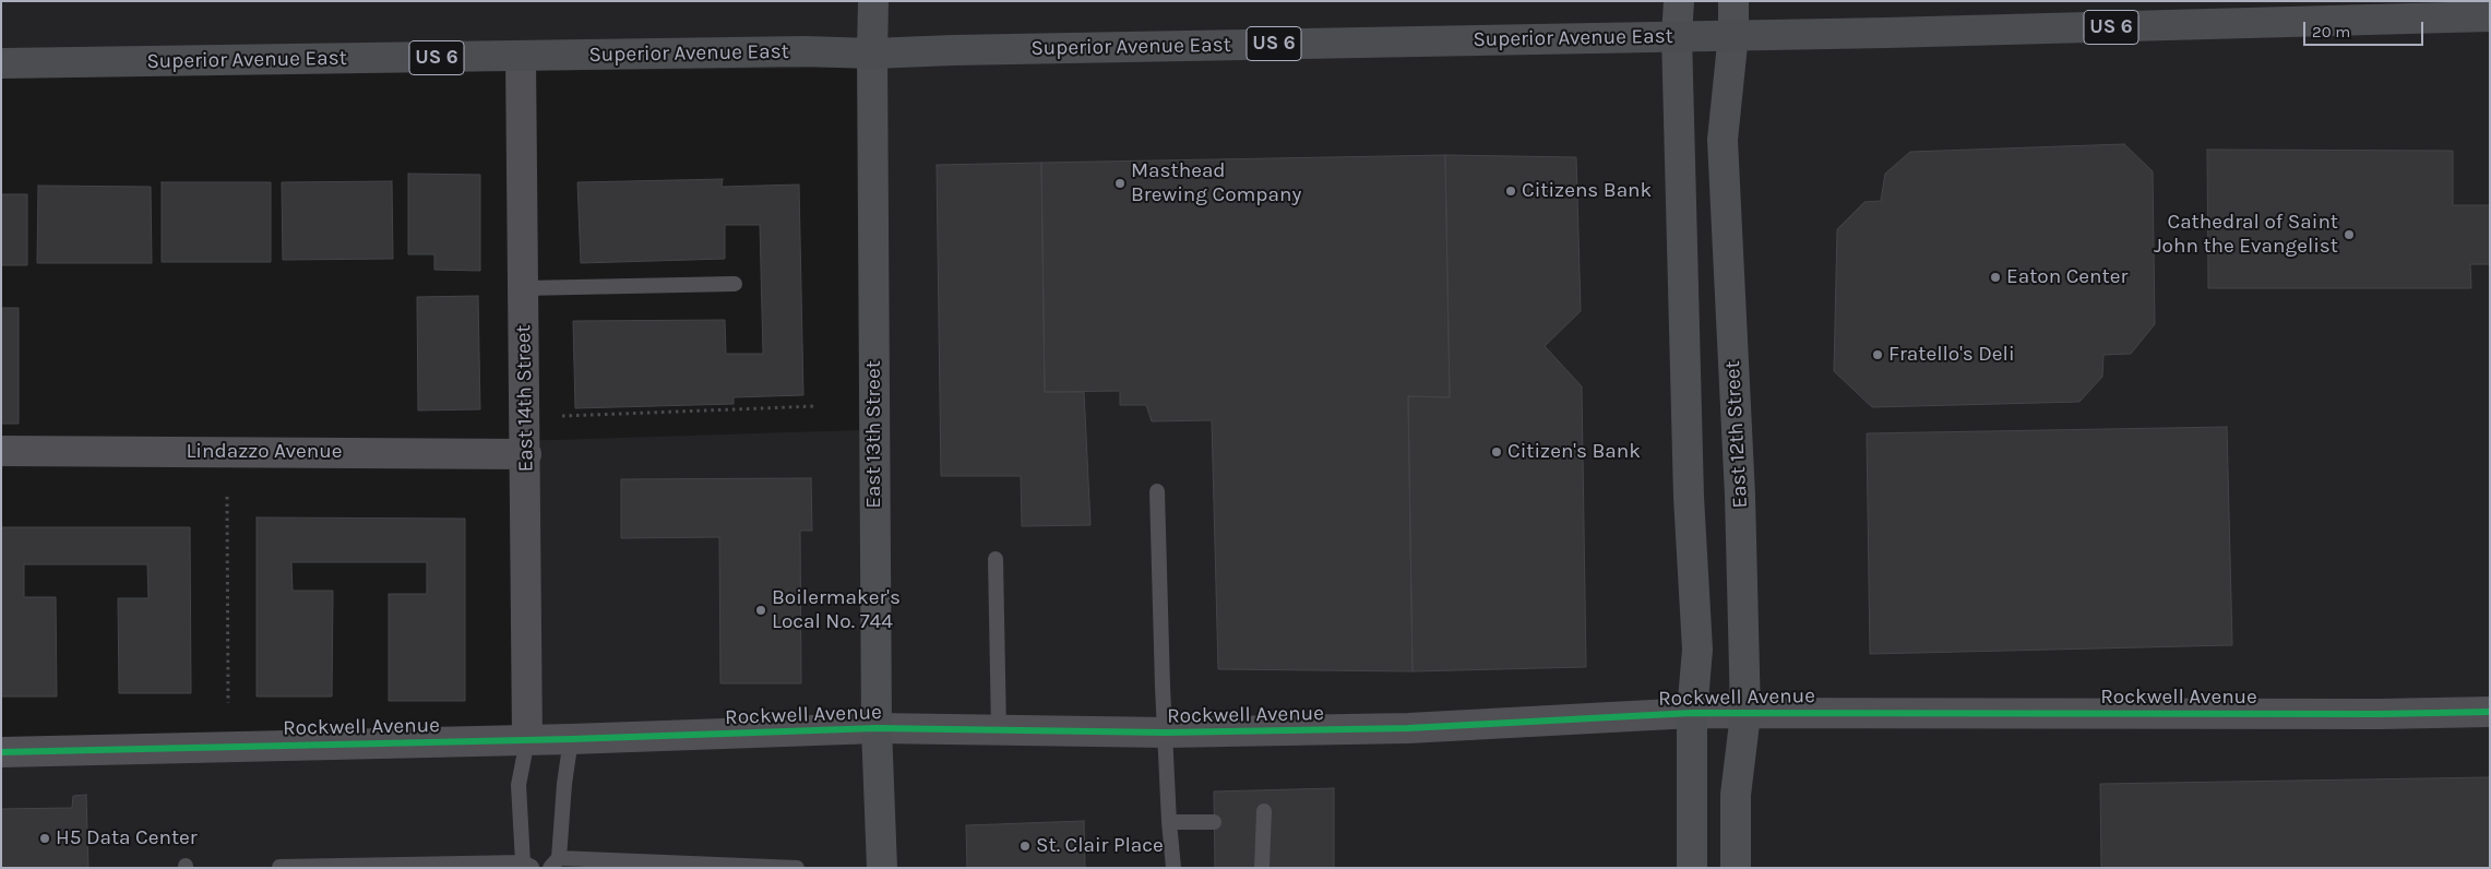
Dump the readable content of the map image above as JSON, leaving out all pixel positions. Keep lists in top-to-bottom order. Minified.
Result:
{"streets":{"main road":["US 6","Superior Avenue East","East 13th Street","East 12th Street"],"street":["East 14th Street","Lindazzo Avenue","Rockwell Avenue"]},"crossings":[["Superior Avenue East","East 14th Street"],["Superior Avenue East","East 13th Street"],["Superior Avenue East","East 12th Street"],["East 14th Street","Lindazzo Avenue"],["East 14th Street","Rockwell Avenue"],["East 13th Street","Rockwell Avenue"],["East 12th Street","Rockwell Avenue"]],"places":["Masthead Brewing Company","Citizens Bank","Cathedral of Saint John the Evangelist","Eaton Center","Fratello's Deli","Citizen's Bank","Boilermaker's Local No. 744","H5 Data Center","St. Clair Place"],"scale_bar":"20 m"}
